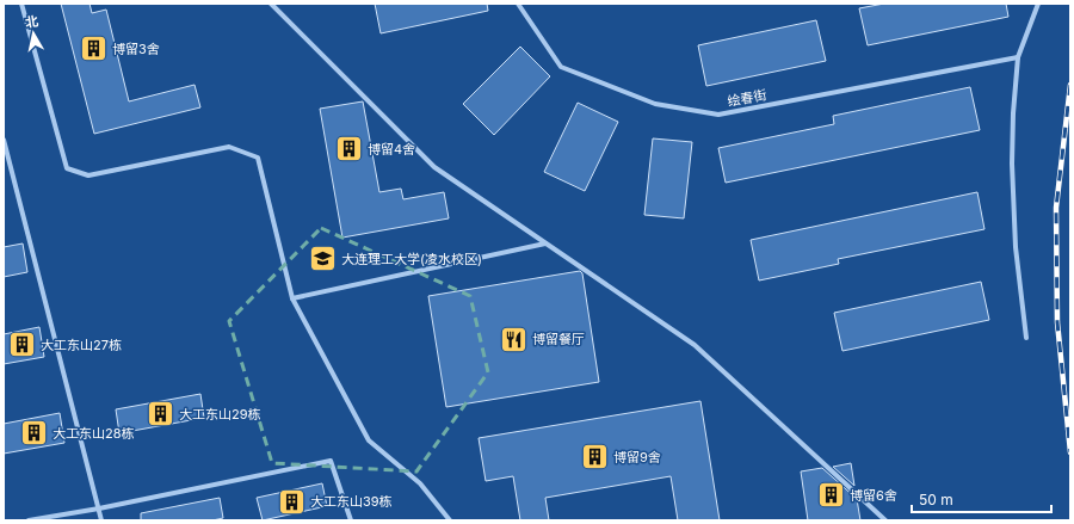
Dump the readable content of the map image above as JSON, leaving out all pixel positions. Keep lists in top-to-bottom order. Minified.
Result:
{"streets":{"street":["绘春街"]},"places":{"building":["博留3舍","博留4舍","大工东山27栋","大工东山29栋","大工东山28栋","博留9舍","博留6舍","大工东山39栋"],"school or university":["大连理工大学(凌水校区)"],"restaurant":["博留餐厅"]},"scale_bar":"50 m","north":"top"}
